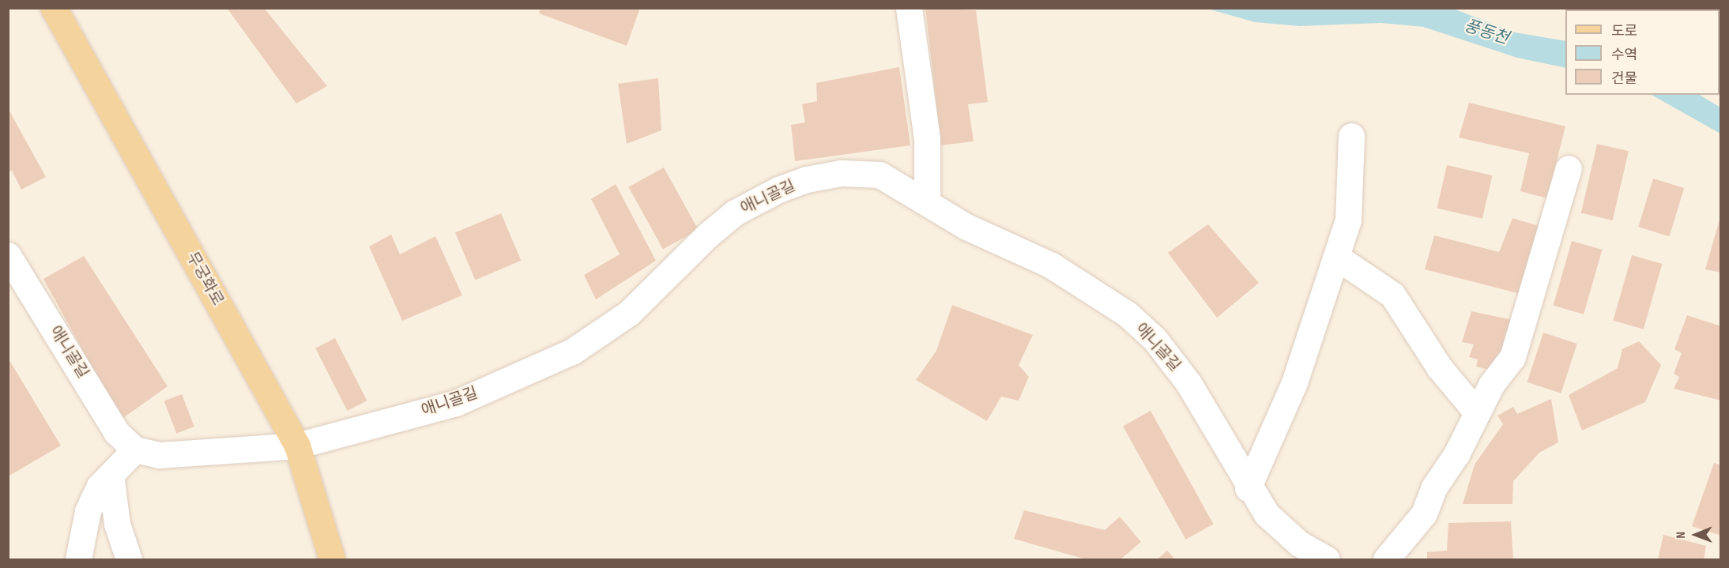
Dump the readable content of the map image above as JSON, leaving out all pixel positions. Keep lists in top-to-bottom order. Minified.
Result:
{"streets":{"main road":["무궁화로"],"street":["애니골길"]},"crossings":[["애니골길","무궁화로"]],"water":["풍동천"],"legend":["도로","수역","건물"],"north":"left"}
